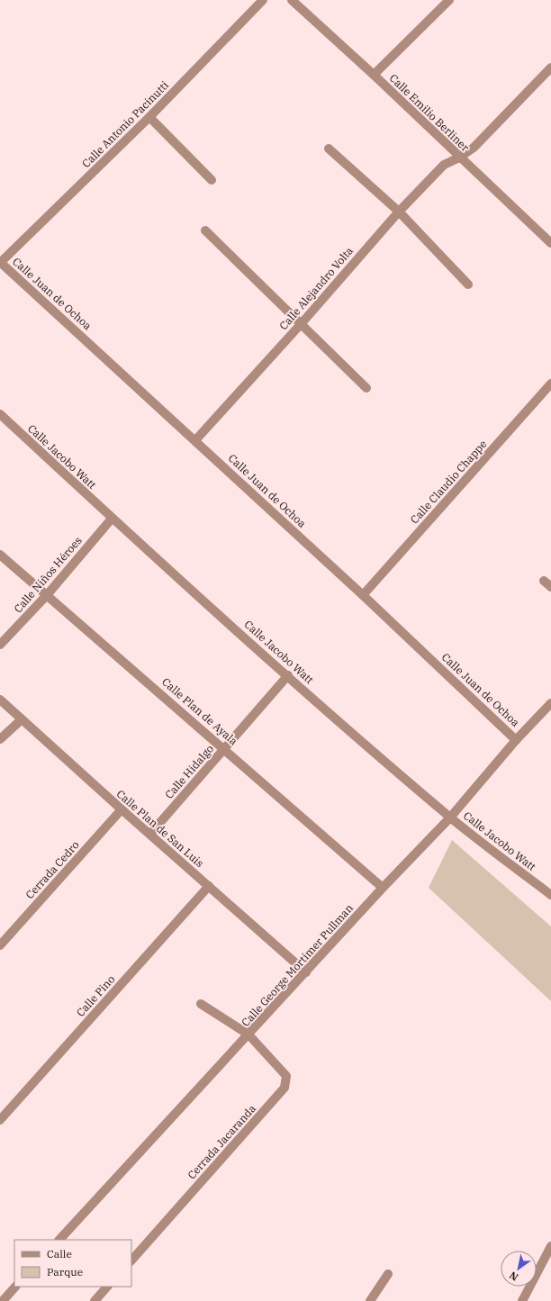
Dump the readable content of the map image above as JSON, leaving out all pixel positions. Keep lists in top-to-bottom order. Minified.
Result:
{"streets":{"street":["Calle Emilio Berliner","Calle Antonio Pacinutti","Calle Alejandro Volta","Calle Juan de Ochoa","Calle Jacobo Watt","Calle Claudio Chappe","Calle Niños Héroes","Calle Plan de Ayala","Calle Hidalgo","Calle Plan de San Luis","Cerrada Cedro","Calle George Mortimer Pullman","Calle Pino","Cerrada Jacaranda"]},"crossings":[["Calle Emilio Berliner","Calle Alejandro Volta"],["Calle Antonio Pacinutti","Calle Juan de Ochoa"],["Calle Alejandro Volta","Calle Juan de Ochoa"],["Calle Juan de Ochoa","Calle Claudio Chappe"],["Calle Juan de Ochoa","Calle George Mortimer Pullman"],["Calle Jacobo Watt","Calle Niños Héroes"],["Calle Jacobo Watt","Calle Hidalgo"],["Calle Jacobo Watt","Calle George Mortimer Pullman"],["Calle Niños Héroes","Calle Plan de Ayala"],["Calle Plan de Ayala","Calle Hidalgo"],["Calle Plan de Ayala","Calle George Mortimer Pullman"],["Calle Hidalgo","Calle Plan de San Luis"],["Calle Plan de San Luis","Cerrada Cedro"],["Calle Plan de San Luis","Calle George Mortimer Pullman"],["Calle Plan de San Luis","Calle Pino"],["Calle George Mortimer Pullman","Cerrada Jacaranda"]],"legend":["Calle","Parque"],"north":"bottom left"}
